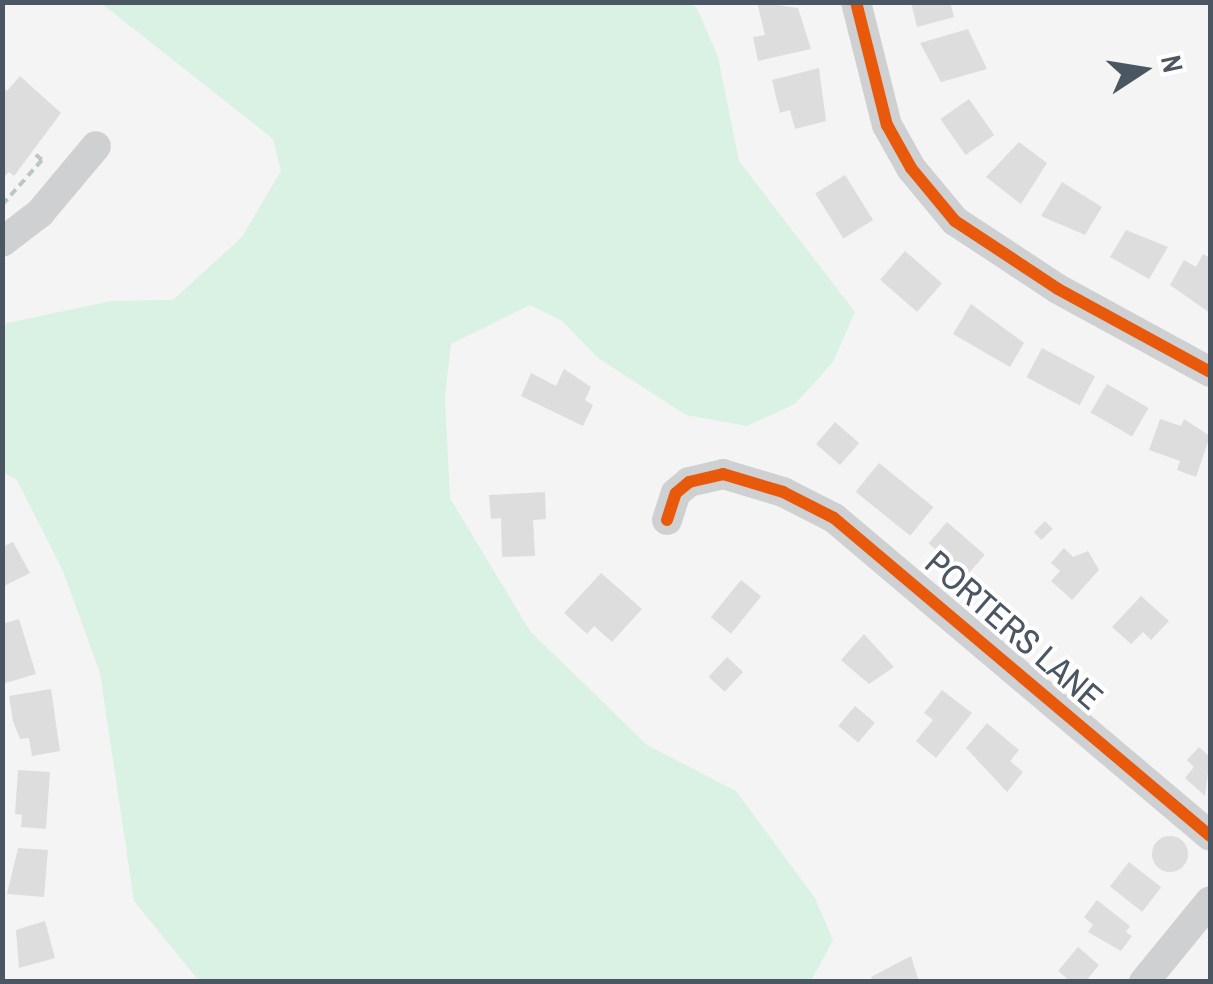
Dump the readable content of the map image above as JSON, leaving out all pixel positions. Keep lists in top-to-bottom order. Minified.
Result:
{"streets":{"street":["PORTERS LANE"]},"north":"right"}
